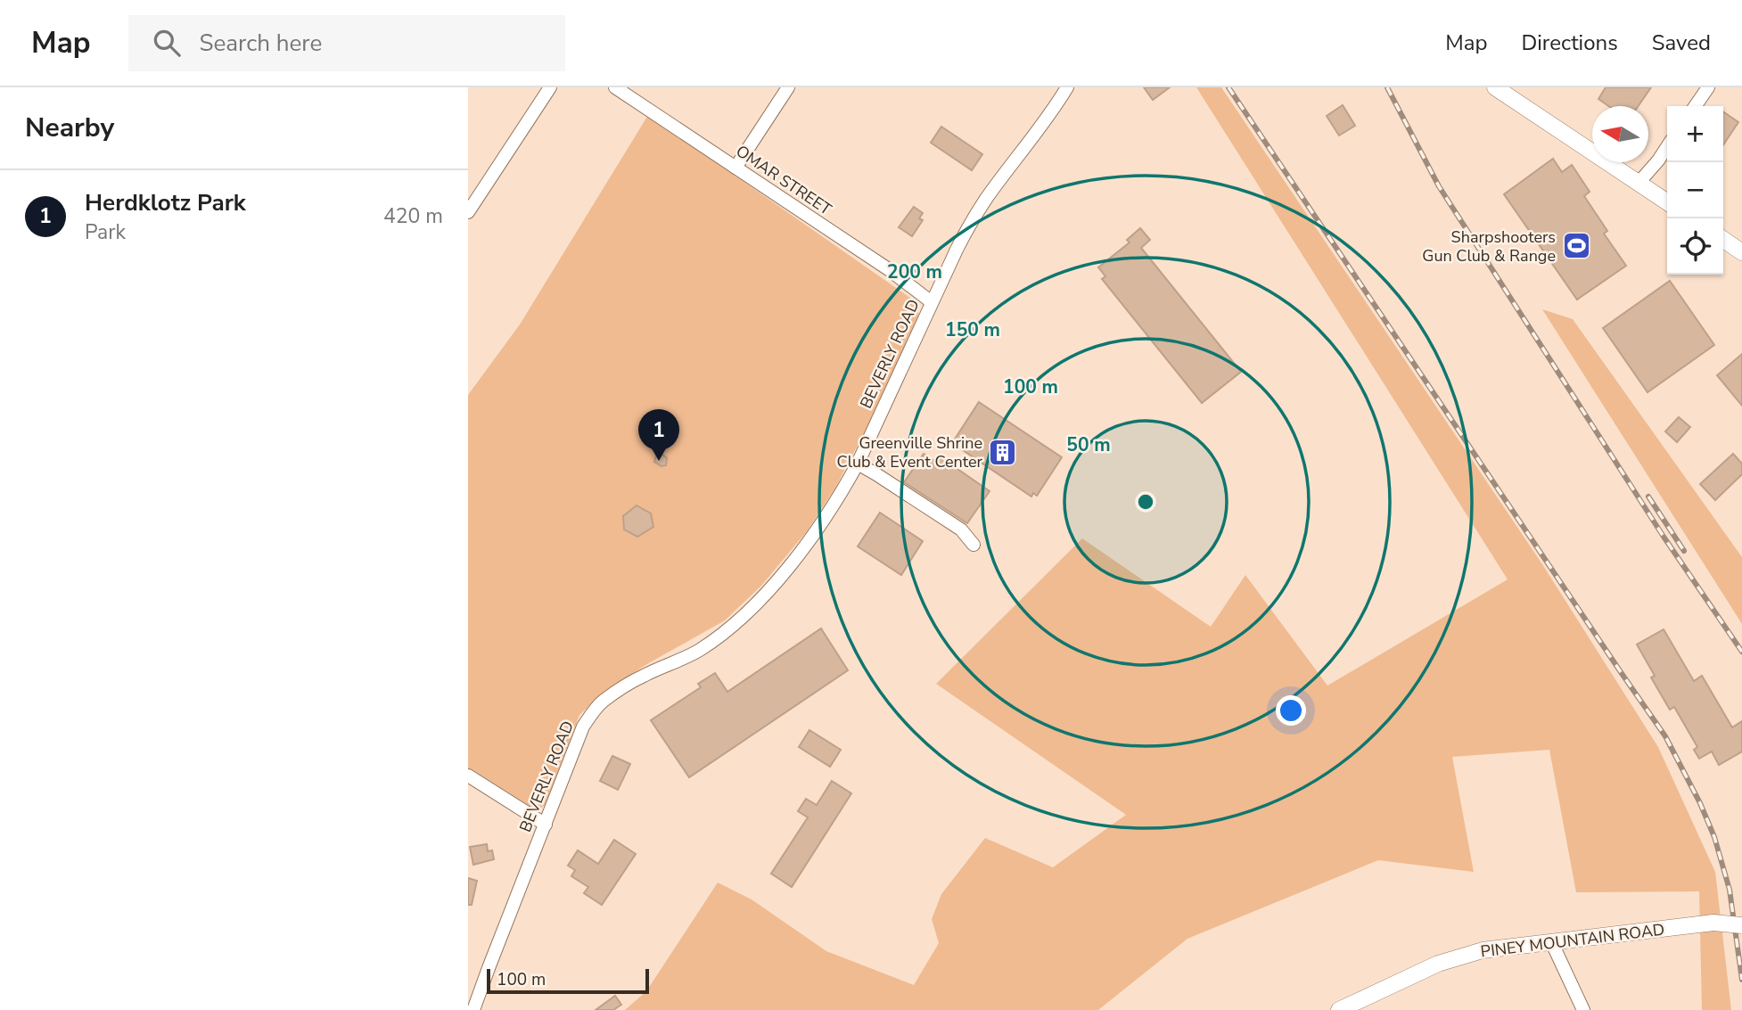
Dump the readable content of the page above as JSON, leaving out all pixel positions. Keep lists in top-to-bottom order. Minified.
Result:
{"streets":{"street":["OMAR STREET","BEVERLY ROAD","PINEY MOUNTAIN ROAD"]},"crossings":[["OMAR STREET","BEVERLY ROAD"]],"places":{"sports":["Sharpshooters Gun Club & Range"],"building":["Greenville Shrine Club & Event Center"]},"scale_bar":"100 m","north":"left","page":{"header":"Map","search":"Search here","nav":["Map","Directions","Saved"],"heading":"Nearby","map_buttons":["+","−"],"list":[{"mark":"1","name":"Herdklotz Park","note":"Park","value":"420 m"}],"pins":"1","scale":"100 m"},"rings":["200 m","150 m","100 m","50 m"]}
